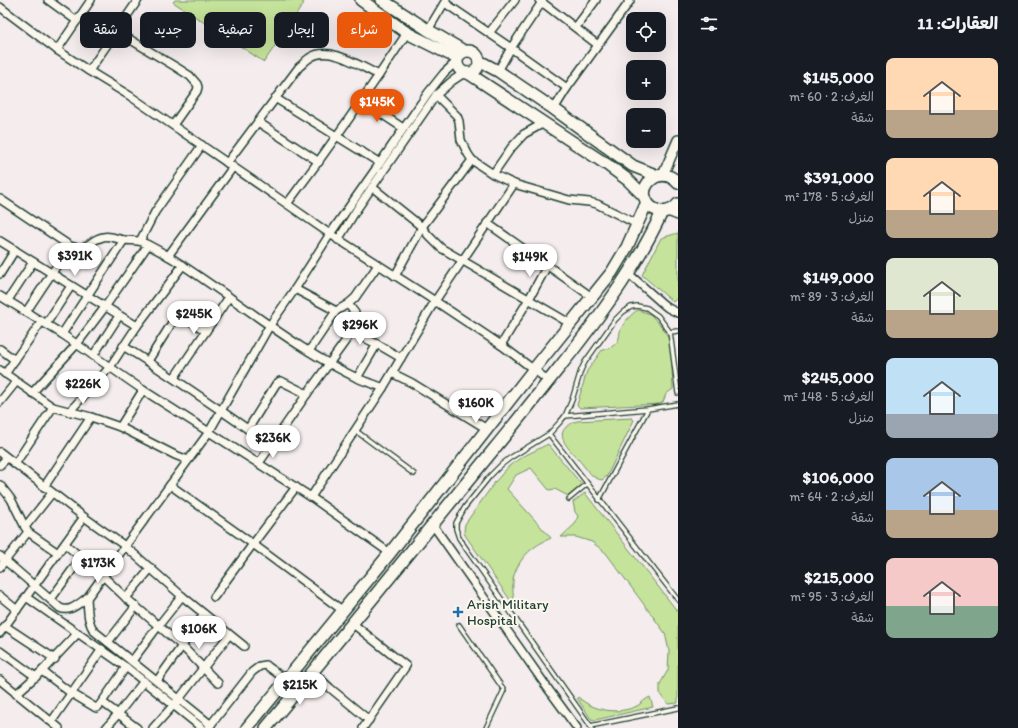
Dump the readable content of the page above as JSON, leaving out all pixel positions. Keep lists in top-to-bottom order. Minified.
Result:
{"places":{"health":["Arish Military Hospital"]},"page":{"heading":"العقارات: 11","map_buttons":["+","−"],"chip":["شراء","إيجار","تصفية","جديد","شقة"],"list":[{"name":"$145,000","note":"الغرف: 2 · 60 m² · شقة"},{"name":"$391,000","note":"الغرف: 5 · 178 m² · منزل"},{"name":"$149,000","note":"الغرف: 3 · 89 m² · شقة"},{"name":"$245,000","note":"الغرف: 5 · 148 m² · منزل"},{"name":"$106,000","note":"الغرف: 2 · 64 m² · شقة"},{"name":"$215,000","note":"الغرف: 3 · 95 m² · شقة"}],"price":["$145K","$391K","$149K","$245K","$296K","$226K","$160K","$236K","$173K","$106K","$215K"]}}
